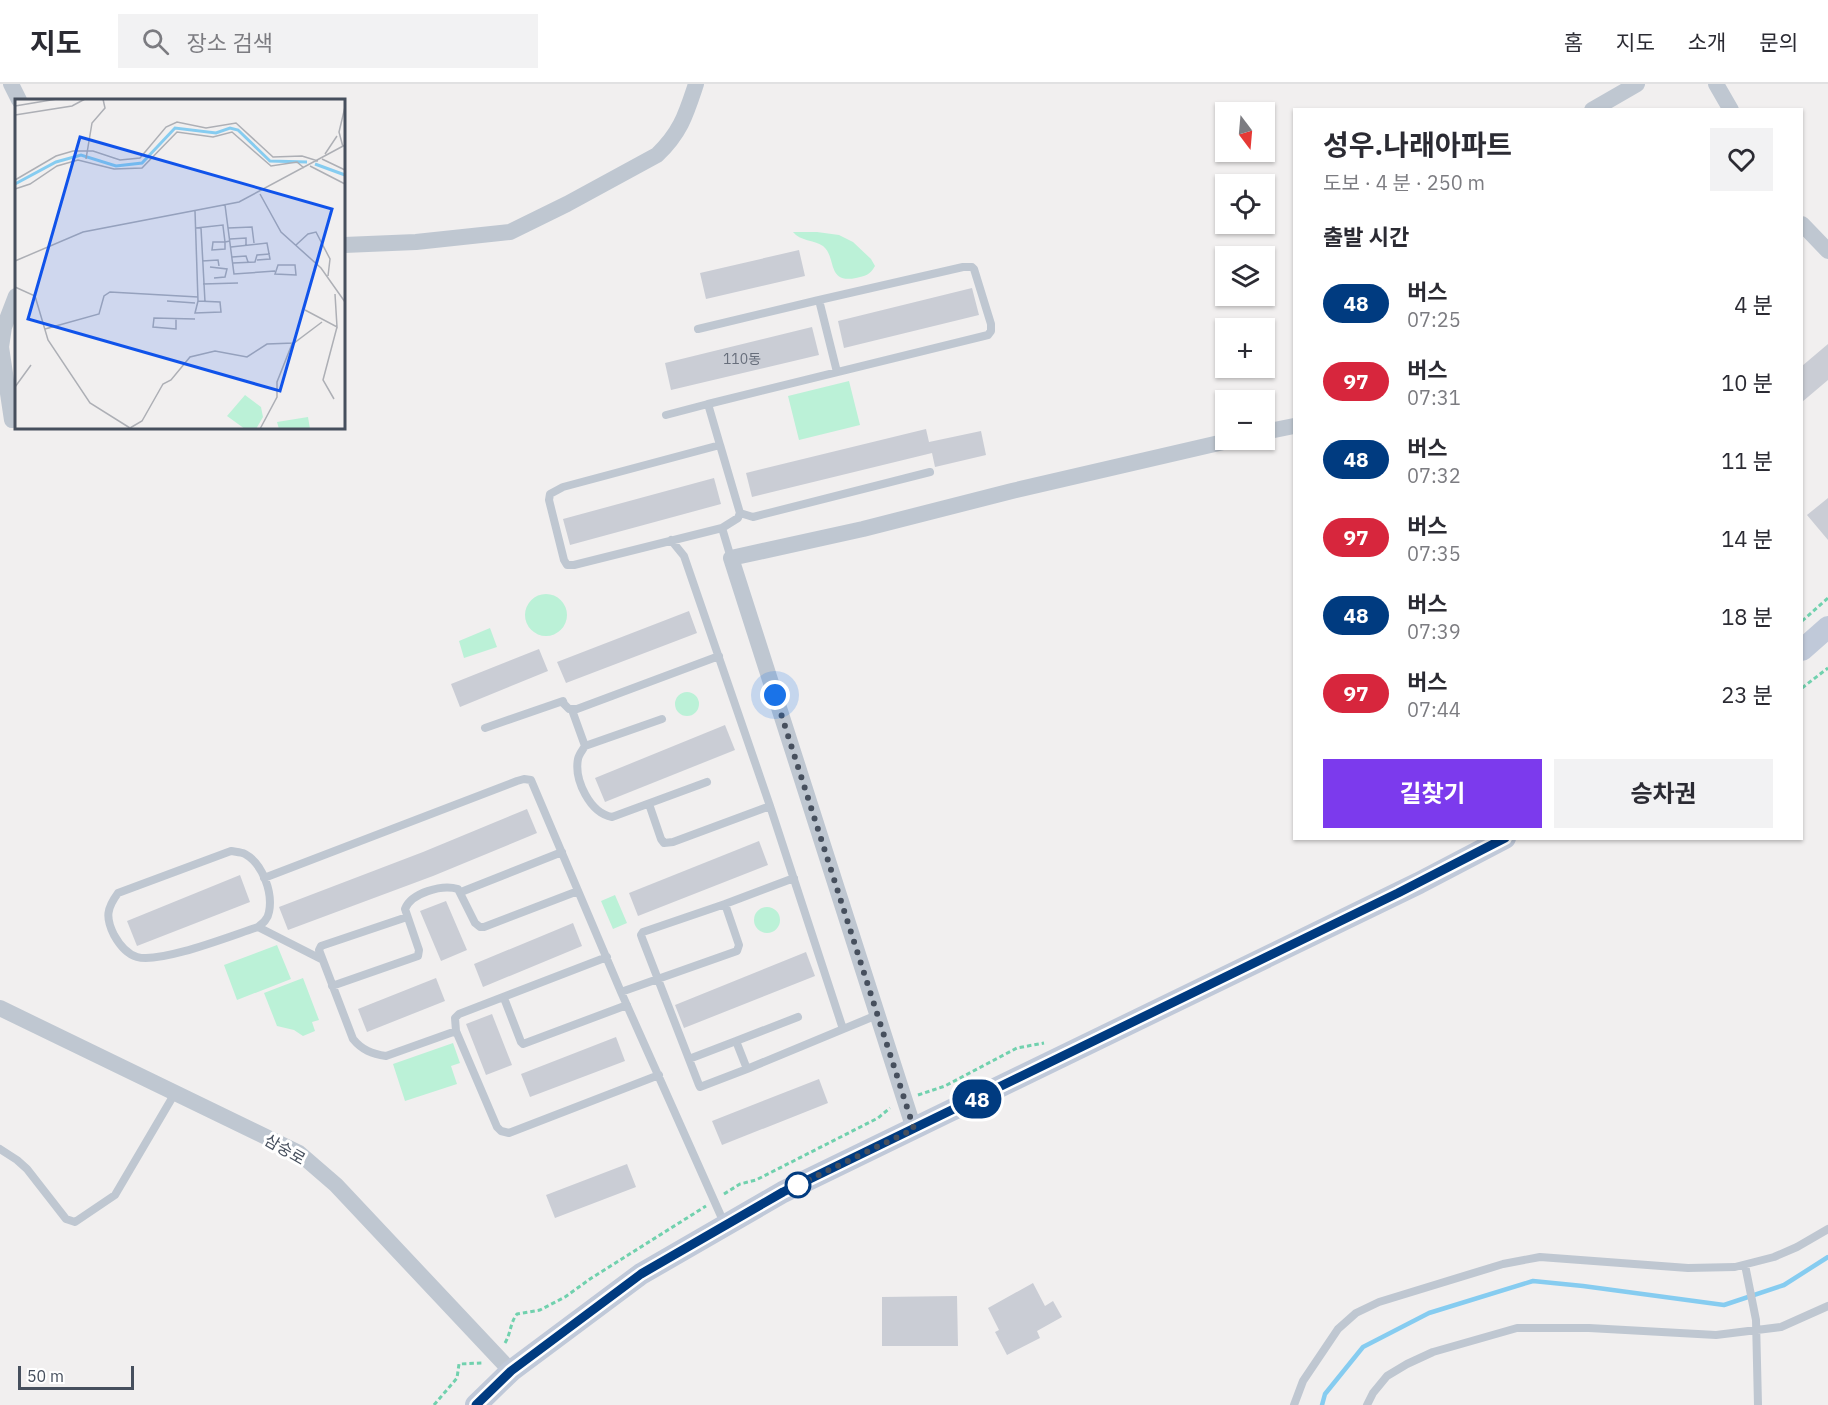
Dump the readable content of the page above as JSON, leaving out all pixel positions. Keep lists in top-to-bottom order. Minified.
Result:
{"streets":{"street":["삼숭로"]},"lines":["bus line 48"],"house_numbers":["110동"],"scale_bar":"50 m","north":"bottom","page":{"header":"지도","search":"장소 검색","nav":["홈","지도","소개","문의"],"on_map":"48","map_buttons":["+","−"],"heading":[["성우.나래아파트","도보 · 4 분 · 250 m"],"출발 시간"],"list":[{"mark":"48","name":"버스","note":"07:25","value":"4 분"},{"mark":"97","name":"버스","note":"07:31","value":"10 분"},{"mark":"48","name":"버스","note":"07:32","value":"11 분"},{"mark":"97","name":"버스","note":"07:35","value":"14 분"},{"mark":"48","name":"버스","note":"07:39","value":"18 분"},{"mark":"97","name":"버스","note":"07:44","value":"23 분"}],"buttons":["길찾기","승차권"],"scale":"50 m"}}
